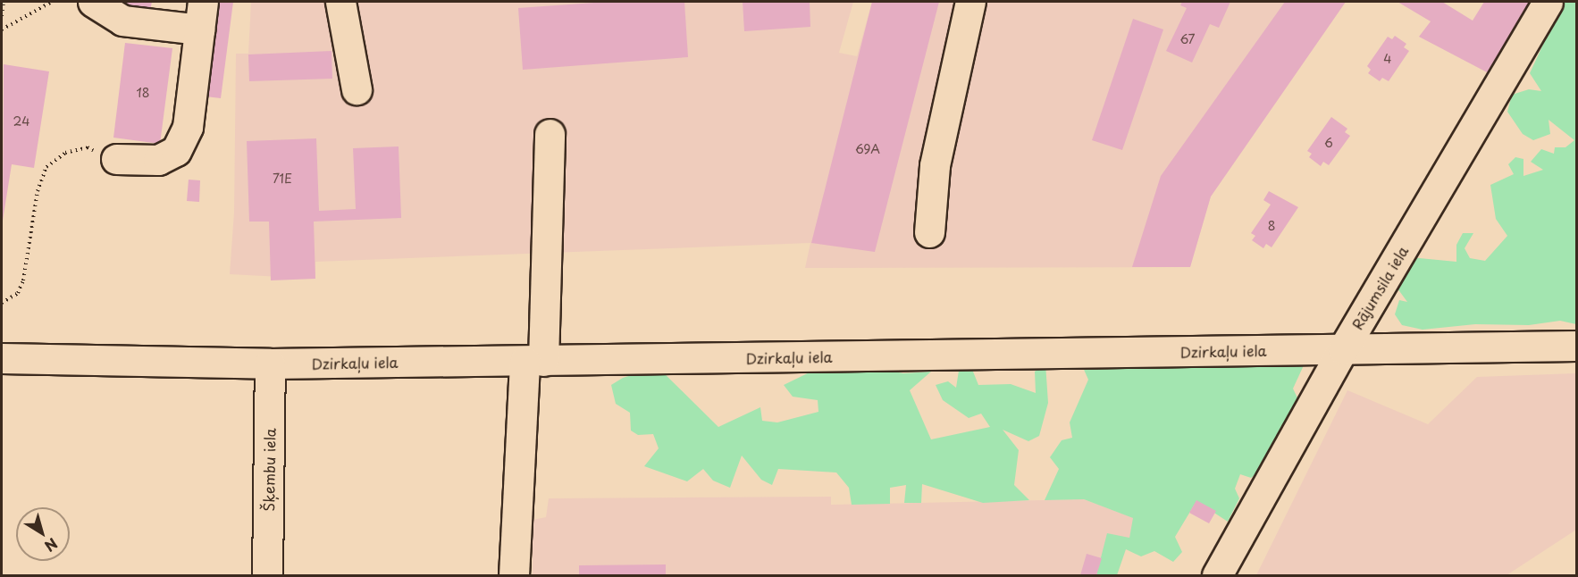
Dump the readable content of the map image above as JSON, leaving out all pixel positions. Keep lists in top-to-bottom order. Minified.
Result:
{"streets":{"street":["Rājumsila iela","Dzirkaļu iela","Šķembu iela"]},"crossings":[["Rājumsila iela","Dzirkaļu iela"],["Dzirkaļu iela","Šķembu iela"]],"house_numbers":["67","4","18","24","6","69A","71E","8"],"north":"bottom right"}
